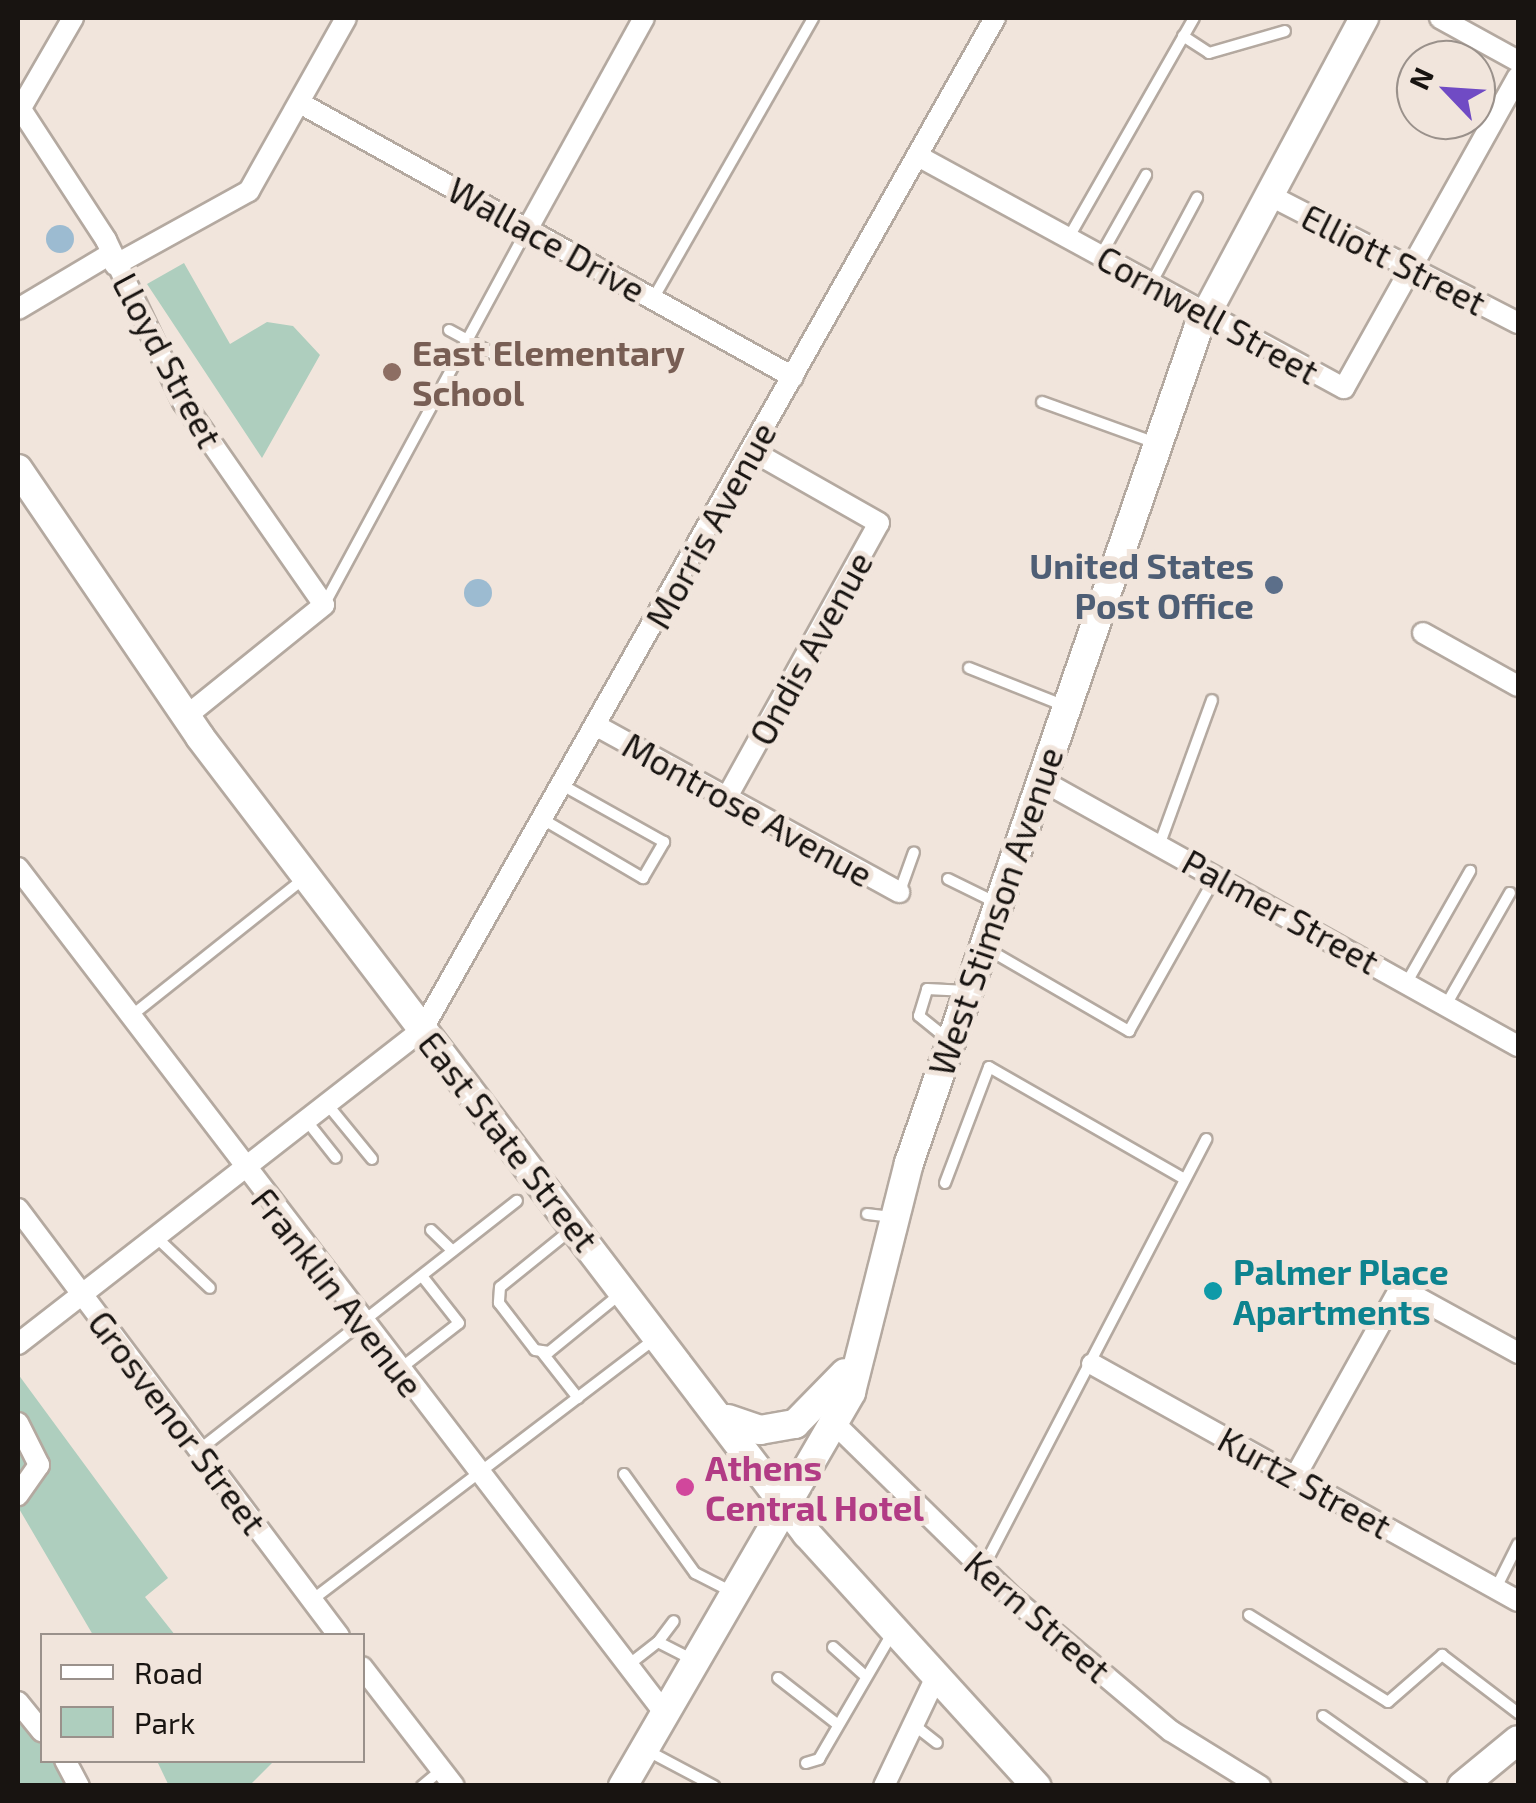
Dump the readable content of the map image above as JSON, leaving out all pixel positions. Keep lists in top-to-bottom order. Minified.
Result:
{"streets":{"main road":["West Stimson Avenue","East State Street"],"street":["Wallace Drive","Elliott Street","Cornwell Street","Lloyd Street","Morris Avenue","Ondis Avenue","Montrose Avenue","Palmer Street","Franklin Avenue","Grosvenor Street","Kurtz Street","Kern Street"]},"crossings":[["Wallace Drive","Morris Avenue"],["Elliott Street","Cornwell Street"],["Elliott Street","West Stimson Avenue"],["Cornwell Street","Morris Avenue"],["Cornwell Street","West Stimson Avenue"],["Morris Avenue","Ondis Avenue"],["Morris Avenue","Montrose Avenue"],["Morris Avenue","East State Street"],["Ondis Avenue","Montrose Avenue"],["West Stimson Avenue","Palmer Street"],["West Stimson Avenue","East State Street"],["West Stimson Avenue","Franklin Avenue"],["West Stimson Avenue","Kern Street"]],"places":["East Elementary School","United States Post Office","Palmer Place Apartments","Athens Central Hotel"],"legend":["Road","Park"],"north":"top left"}
